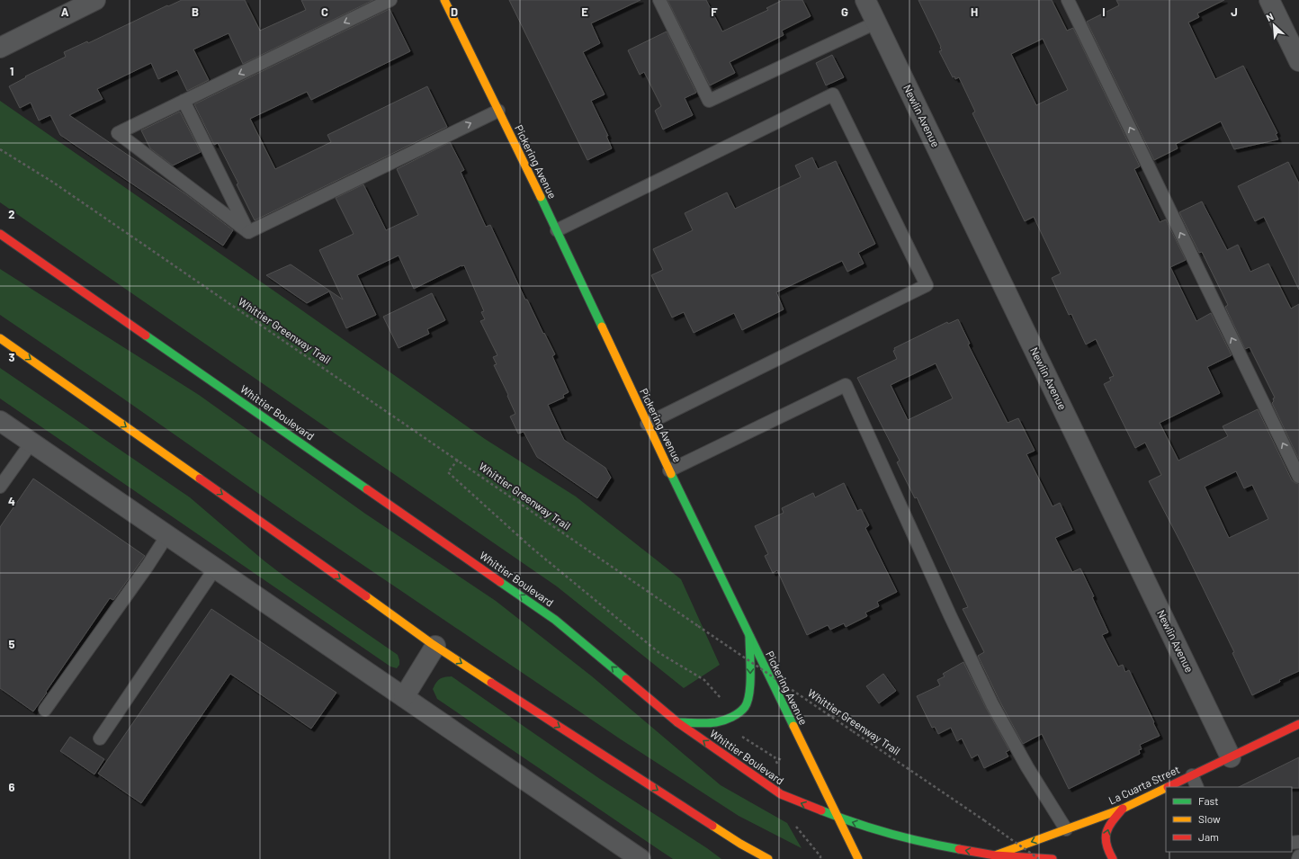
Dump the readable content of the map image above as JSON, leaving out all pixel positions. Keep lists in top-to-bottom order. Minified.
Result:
{"streets":{"main road":["Pickering Avenue","Whittier Boulevard","La Cuarta Street"],"street":["Newlin Avenue"],"path":["Whittier Greenway Trail"]},"crossings":[["Newlin Avenue","La Cuarta Street"],["Pickering Avenue","Whittier Boulevard"],["Whittier Boulevard","La Cuarta Street"]],"one_way":["Whittier Boulevard"],"legend":["Fast","Slow","Jam"],"north":"top left","grid":{"columns":["A","B","C","D","E","F","G","H","I","J"],"rows":["1","2","3","4","5","6"]}}
